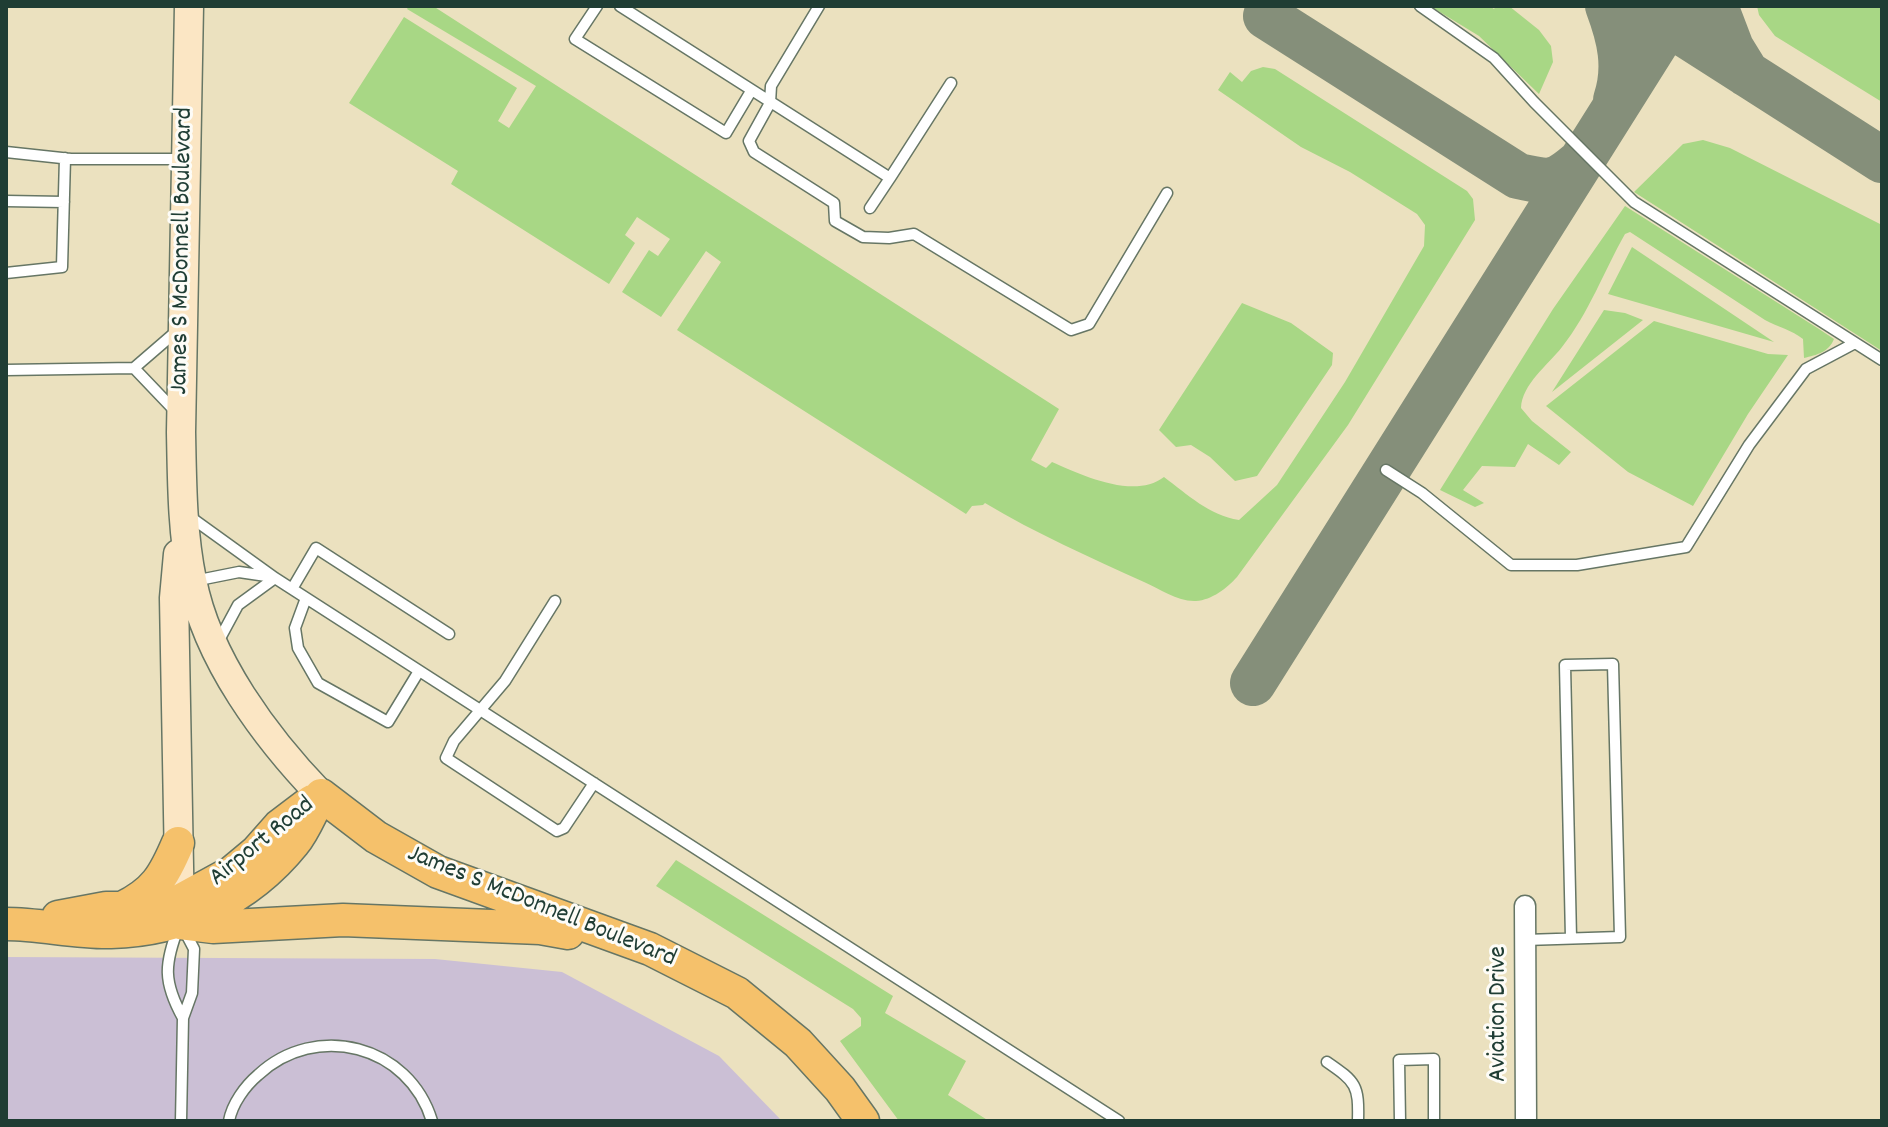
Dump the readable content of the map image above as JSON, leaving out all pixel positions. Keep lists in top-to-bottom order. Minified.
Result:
{"streets":{"main road":["James S McDonnell Boulevard","Airport Road"],"street":["Aviation Drive"]},"crossings":[["James S McDonnell Boulevard","Airport Road"]]}
